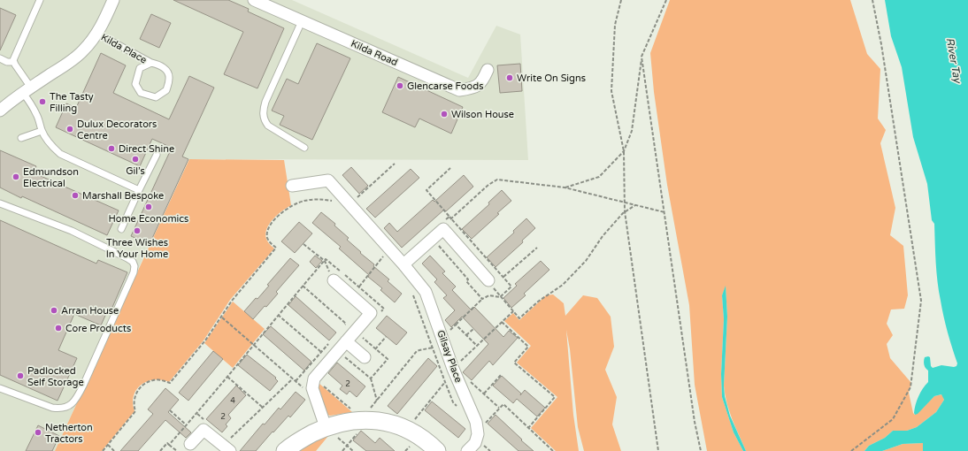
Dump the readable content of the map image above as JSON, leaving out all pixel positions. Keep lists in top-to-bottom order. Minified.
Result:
{"streets":{"street":["Kilda Road","Gilsay Place"],"lane":["Kilda Place"]},"water":["River Tay"],"places":["Write On Signs","Glencarse Foods","The Tasty Filling","Wilson House","Dulux Decorators Centre","Direct Shine","Gil’s","Edmundson Electrical","Marshall Bespoke","Home Economics","Three Wishes In Your Home","Arran House","Core Products","Padlocked Self Storage","Netherton Tractors"],"house_numbers":["2","4","2"]}
